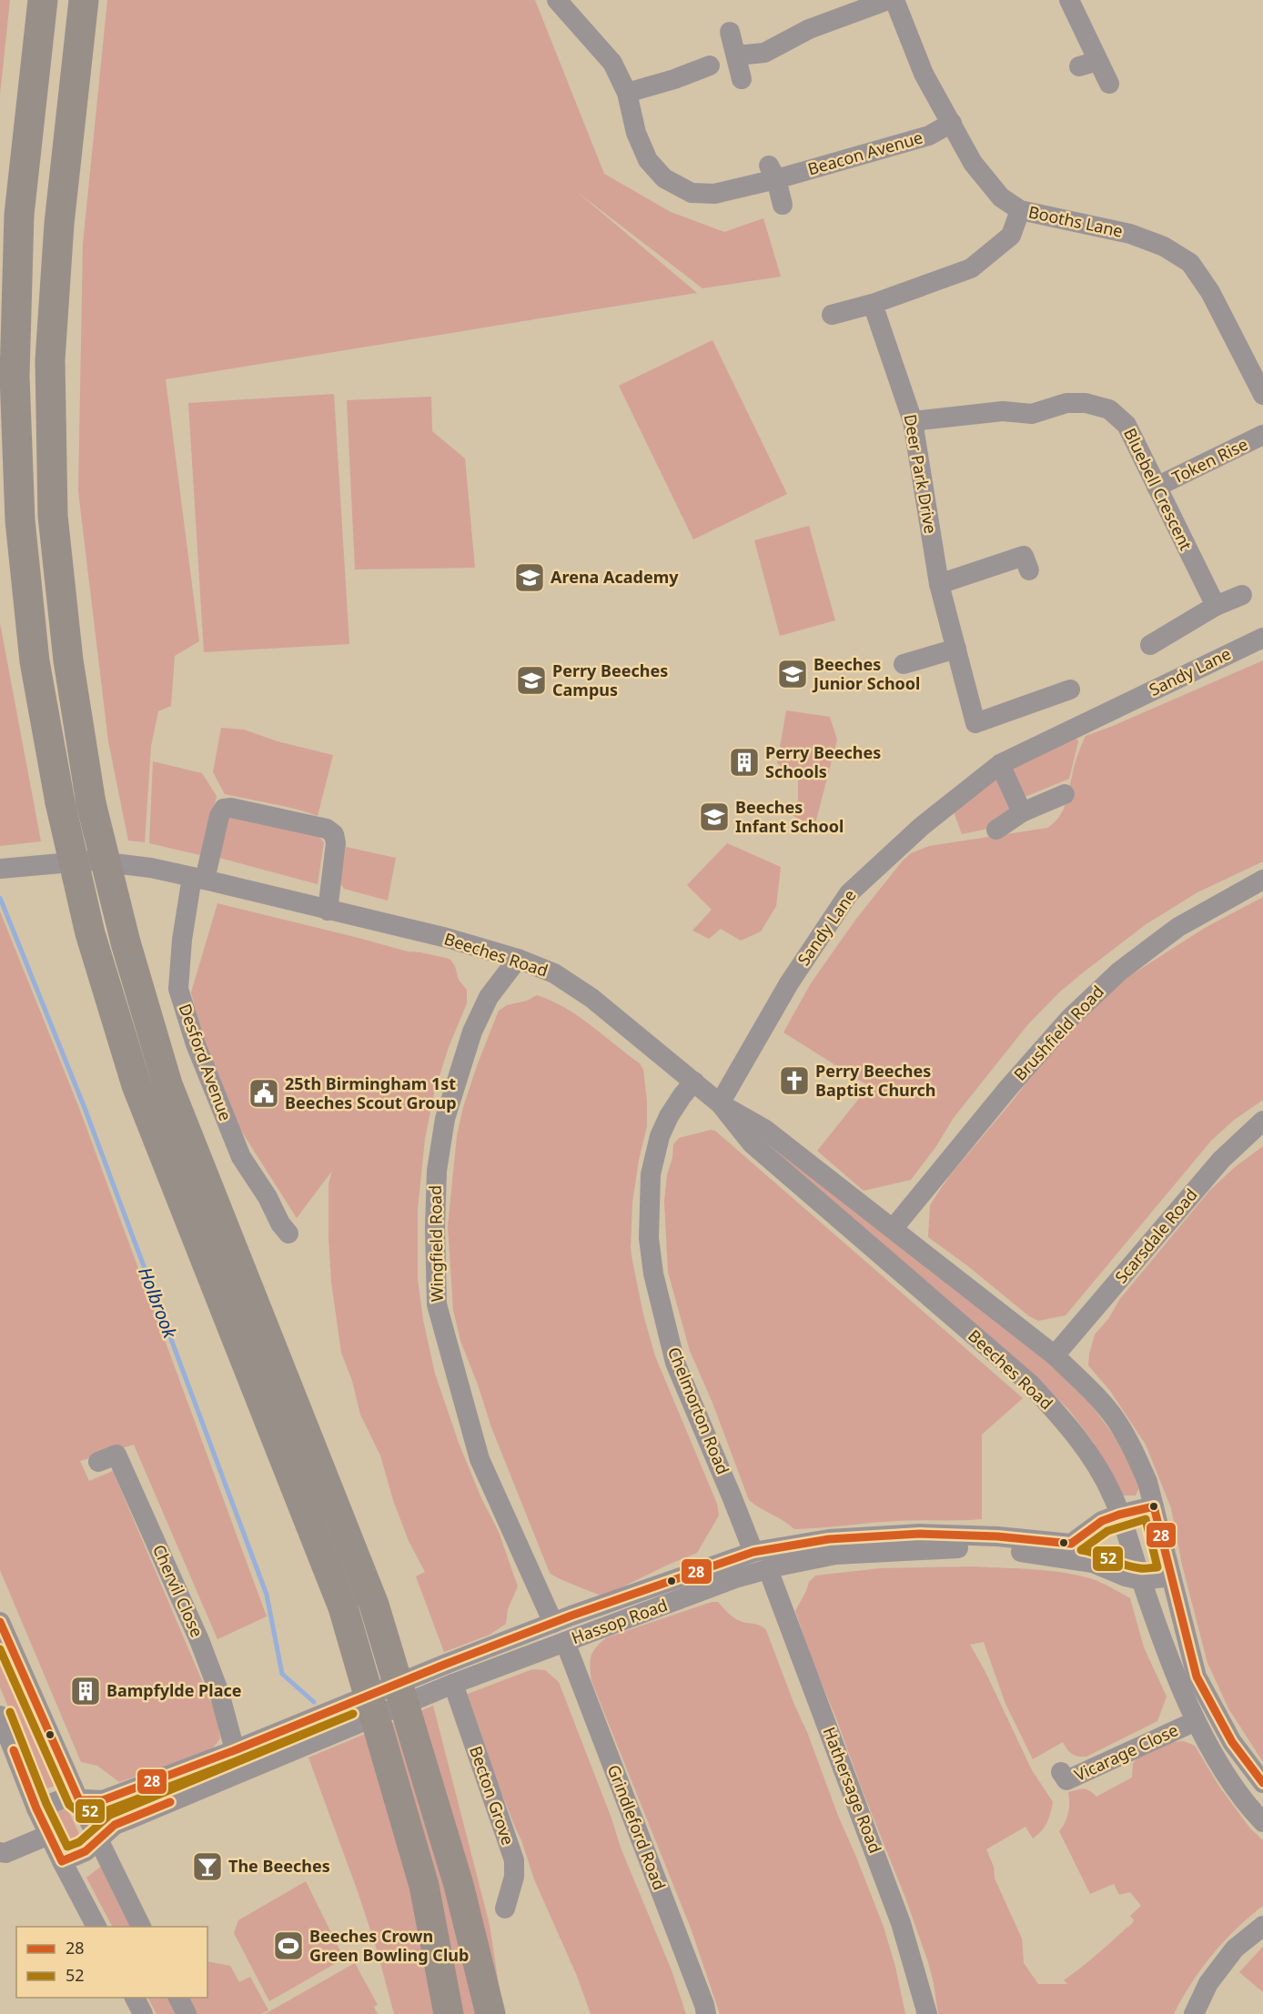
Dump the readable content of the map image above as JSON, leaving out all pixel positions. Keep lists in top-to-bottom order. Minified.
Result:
{"streets":{"street":["Beacon Avenue","Booths Lane","Token Rise","Deer Park Drive","Bluebell Crescent","Sandy Lane","Beeches Road","Brushfield Road","Desford Avenue","Scarsdale Road","Wingfield Road","Chelmorton Road","Chervil Close","Hassop Road","Vicarage Close","Hathersage Road","Becton Grove","Grindleford Road"]},"crossings":[["Beacon Avenue","Booths Lane"],["Token Rise","Bluebell Crescent"],["Deer Park Drive","Bluebell Crescent"],["Sandy Lane","Beeches Road"],["Beeches Road","Brushfield Road"],["Beeches Road","Desford Avenue"],["Beeches Road","Scarsdale Road"],["Beeches Road","Wingfield Road"],["Beeches Road","Chelmorton Road"],["Beeches Road","Hassop Road"],["Beeches Road","Vicarage Close"],["Wingfield Road","Hassop Road"],["Chelmorton Road","Hassop Road"],["Chervil Close","Hassop Road"],["Hassop Road","Hathersage Road"],["Hassop Road","Becton Grove"],["Hassop Road","Grindleford Road"]],"water":["Holbrook"],"places":{"school or university":["Arena Academy","Beeches Junior School","Perry Beeches Campus","Beeches Infant School"],"building":["Perry Beeches Schools","Bampfylde Place"],"church":["Perry Beeches Baptist Church"],"public building":["25th Birmingham 1st Beeches Scout Group"],"bar":["The Beeches"],"sports":["Beeches Crown Green Bowling Club"]},"lines":["transit line 28","transit line 52"],"legend":["28","52"]}
